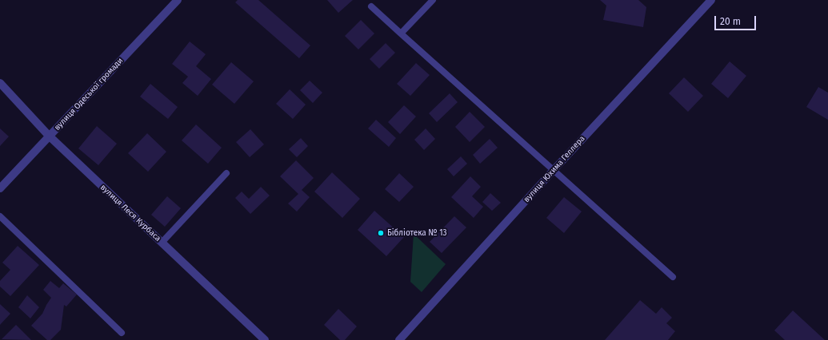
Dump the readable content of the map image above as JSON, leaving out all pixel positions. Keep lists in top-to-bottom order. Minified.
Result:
{"streets":{"street":["вулиця Одеської громади","вулиця Юхима Геллера","вулиця Леся Курбаса"]},"crossings":[["вулиця Одеської громади","вулиця Леся Курбаса"]],"places":["Бібліотека № 13"],"scale_bar":"20 m"}
